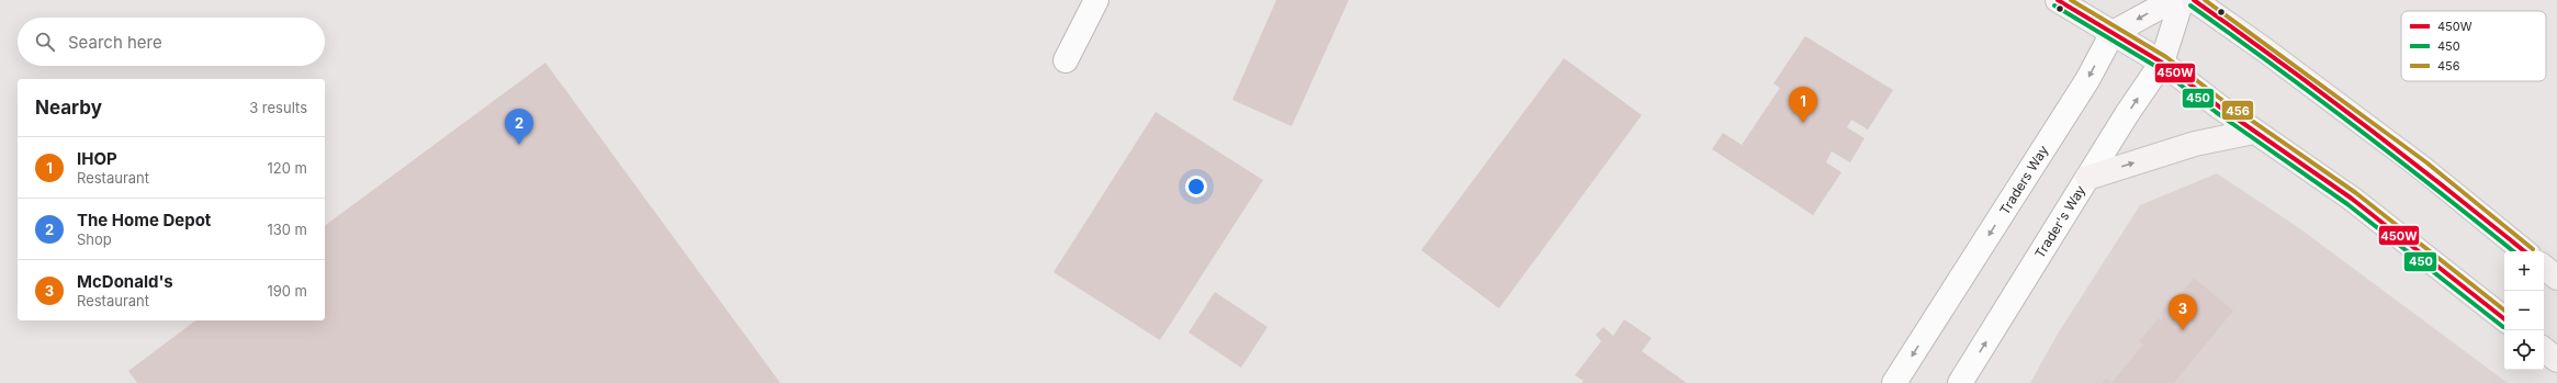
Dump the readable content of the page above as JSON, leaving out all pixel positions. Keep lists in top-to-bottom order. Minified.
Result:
{"streets":{"street":["Traders Way","Trader's Way"]},"one_way":["Traders Way","Trader's Way"],"lines":["transit line 450W","transit line 456","transit line 450"],"legend":["450W","450","456"],"page":{"search":"Search here","heading":["Nearby","3 results"],"pins":["1","2","3"],"list":[{"mark":"1","name":"IHOP","note":"Restaurant","value":"120 m"},{"mark":"2","name":"The Home Depot","note":"Shop","value":"130 m"},{"mark":"3","name":"McDonald's","note":"Restaurant","value":"190 m"}],"map_buttons":["+","−"]}}
